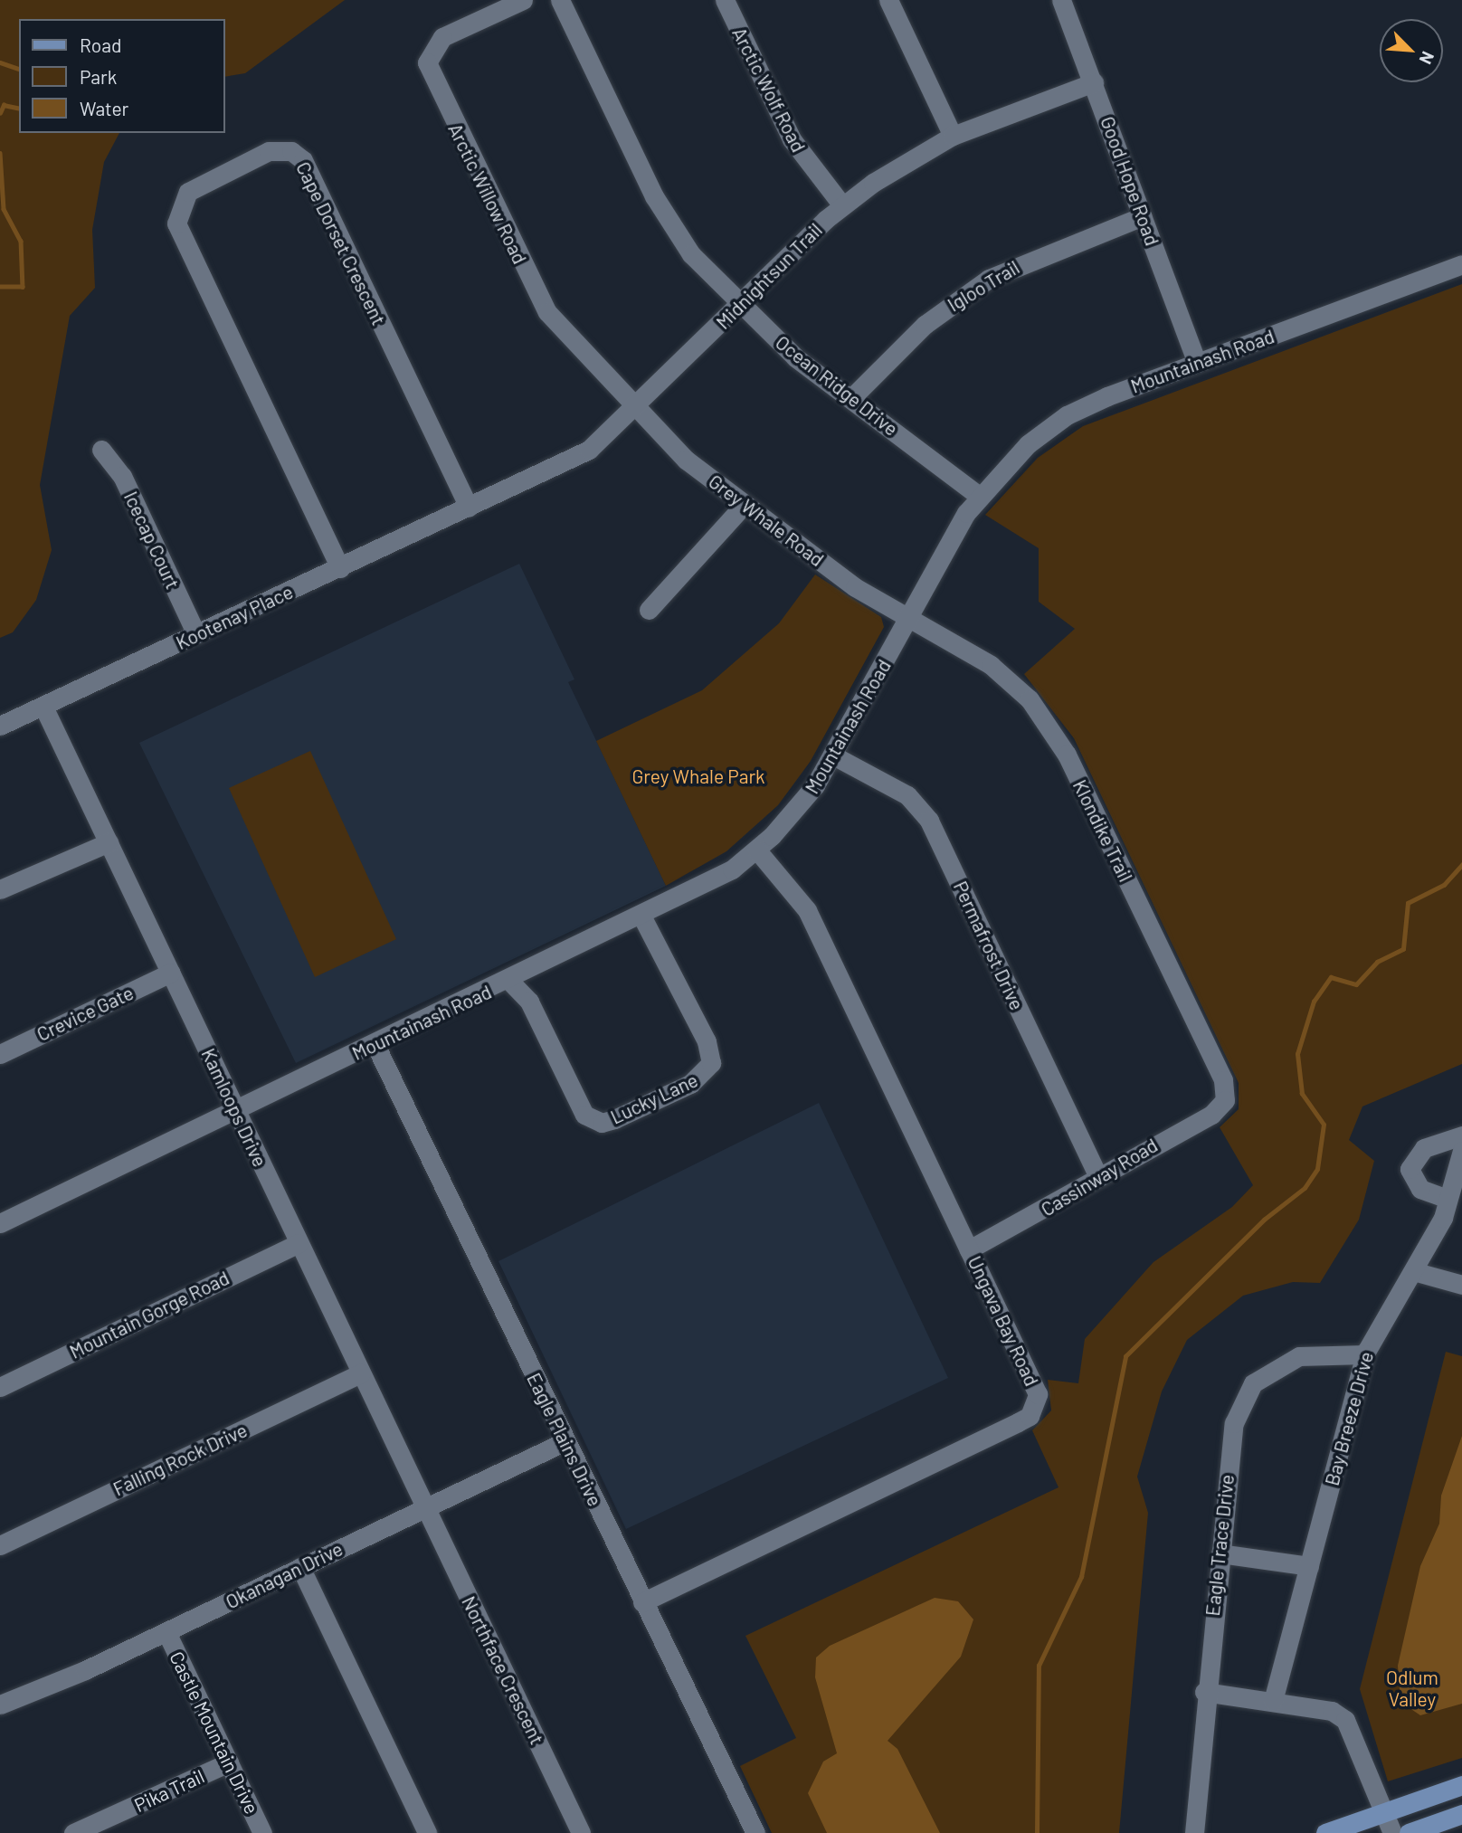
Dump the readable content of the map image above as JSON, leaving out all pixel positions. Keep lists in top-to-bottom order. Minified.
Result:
{"streets":{"street":["Arctic Wolf Road","Good Hope Road","Arctic Willow Road","Cape Dorset Crescent","Midnightsun Trail","Igloo Trail","Mountainash Road","Ocean Ridge Drive","Grey Whale Road","Icecap Court","Kootenay Place","Klondike Trail","Permafrost Drive","Crevice Gate","Lucky Lane","Kamloops Drive","Cassinway Road","Mountain Gorge Road","Ungava Bay Road","Bay Breeze Drive","Eagle Plains Drive","Falling Rock Drive","Eagle Trace Drive","Okanagan Drive","Northface Crescent","Castle Mountain Drive","Pika Trail"]},"crossings":[["Arctic Wolf Road","Midnightsun Trail"],["Good Hope Road","Midnightsun Trail"],["Good Hope Road","Igloo Trail"],["Good Hope Road","Mountainash Road"],["Arctic Willow Road","Midnightsun Trail"],["Arctic Willow Road","Grey Whale Road"],["Cape Dorset Crescent","Midnightsun Trail"],["Cape Dorset Crescent","Kootenay Place"],["Midnightsun Trail","Ocean Ridge Drive"],["Midnightsun Trail","Grey Whale Road"],["Midnightsun Trail","Kootenay Place"],["Igloo Trail","Ocean Ridge Drive"],["Mountainash Road","Ocean Ridge Drive"],["Mountainash Road","Grey Whale Road"],["Mountainash Road","Klondike Trail"],["Mountainash Road","Permafrost Drive"],["Mountainash Road","Lucky Lane"],["Mountainash Road","Kamloops Drive"],["Mountainash Road","Ungava Bay Road"],["Mountainash Road","Eagle Plains Drive"],["Grey Whale Road","Klondike Trail"],["Icecap Court","Kootenay Place"],["Kootenay Place","Kamloops Drive"],["Klondike Trail","Cassinway Road"],["Permafrost Drive","Cassinway Road"],["Crevice Gate","Kamloops Drive"],["Kamloops Drive","Mountain Gorge Road"],["Kamloops Drive","Falling Rock Drive"],["Kamloops Drive","Okanagan Drive"],["Kamloops Drive","Northface Crescent"],["Cassinway Road","Ungava Bay Road"],["Ungava Bay Road","Eagle Plains Drive"],["Bay Breeze Drive","Eagle Trace Drive"],["Eagle Plains Drive","Okanagan Drive"],["Okanagan Drive","Northface Crescent"],["Okanagan Drive","Castle Mountain Drive"],["Castle Mountain Drive","Pika Trail"]],"parks":["Grey Whale Park","Odlum Valley"],"legend":["Road","Park","Water"],"north":"bottom right"}
